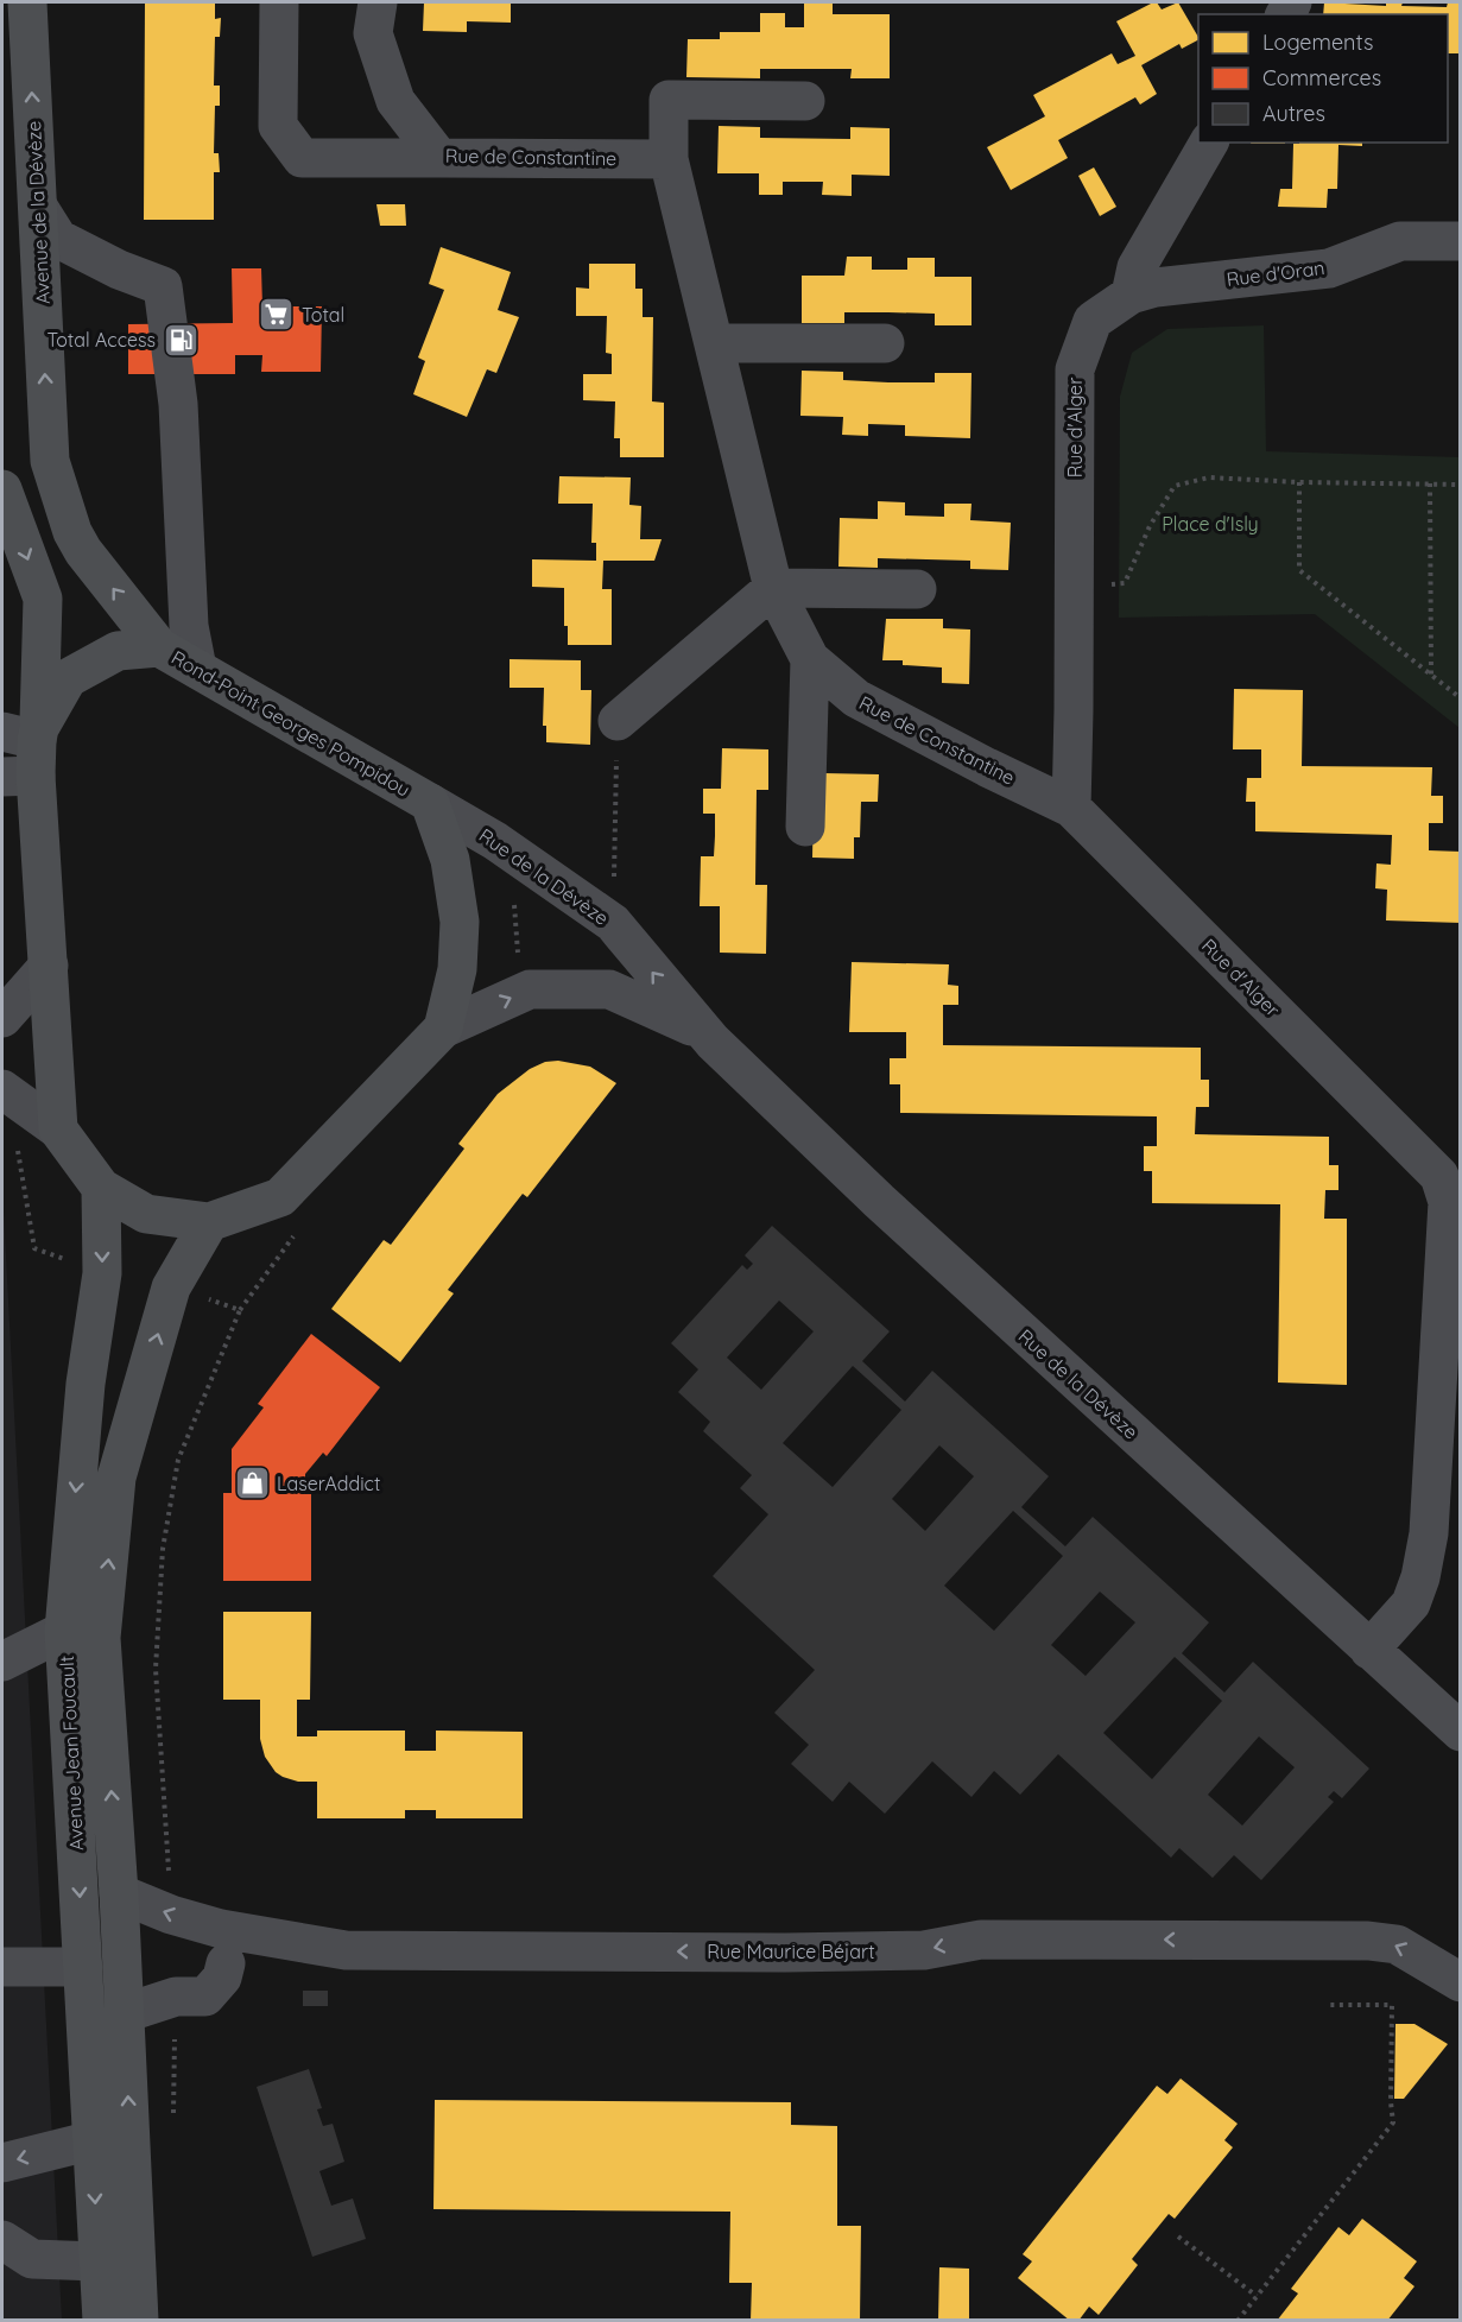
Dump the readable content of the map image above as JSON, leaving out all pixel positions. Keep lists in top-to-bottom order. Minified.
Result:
{"streets":{"main road":["Avenue de la Dévèze","Rond-Point Georges Pompidou","Avenue Jean Foucault"],"street":["Rue de Constantine","Rue d'Oran","Rue d'Alger","Rue de la Dévèze","Rue Maurice Béjart"]},"crossings":[["Rue de Constantine","Rue d'Alger"],["Avenue de la Dévèze","Rond-Point Georges Pompidou"],["Rue d'Oran","Rue d'Alger"],["Rue d'Alger","Rue de la Dévèze"],["Rond-Point Georges Pompidou","Rue de la Dévèze"],["Avenue Jean Foucault","Rue Maurice Béjart"]],"one_way":["Rue Maurice Béjart"],"parks":["Place d'Isly"],"places":{"supermarket":["Total"],"fuel station":["Total Access"],"shop":["LaserAddict"]},"legend":["Logements","Commerces","Autres"]}
